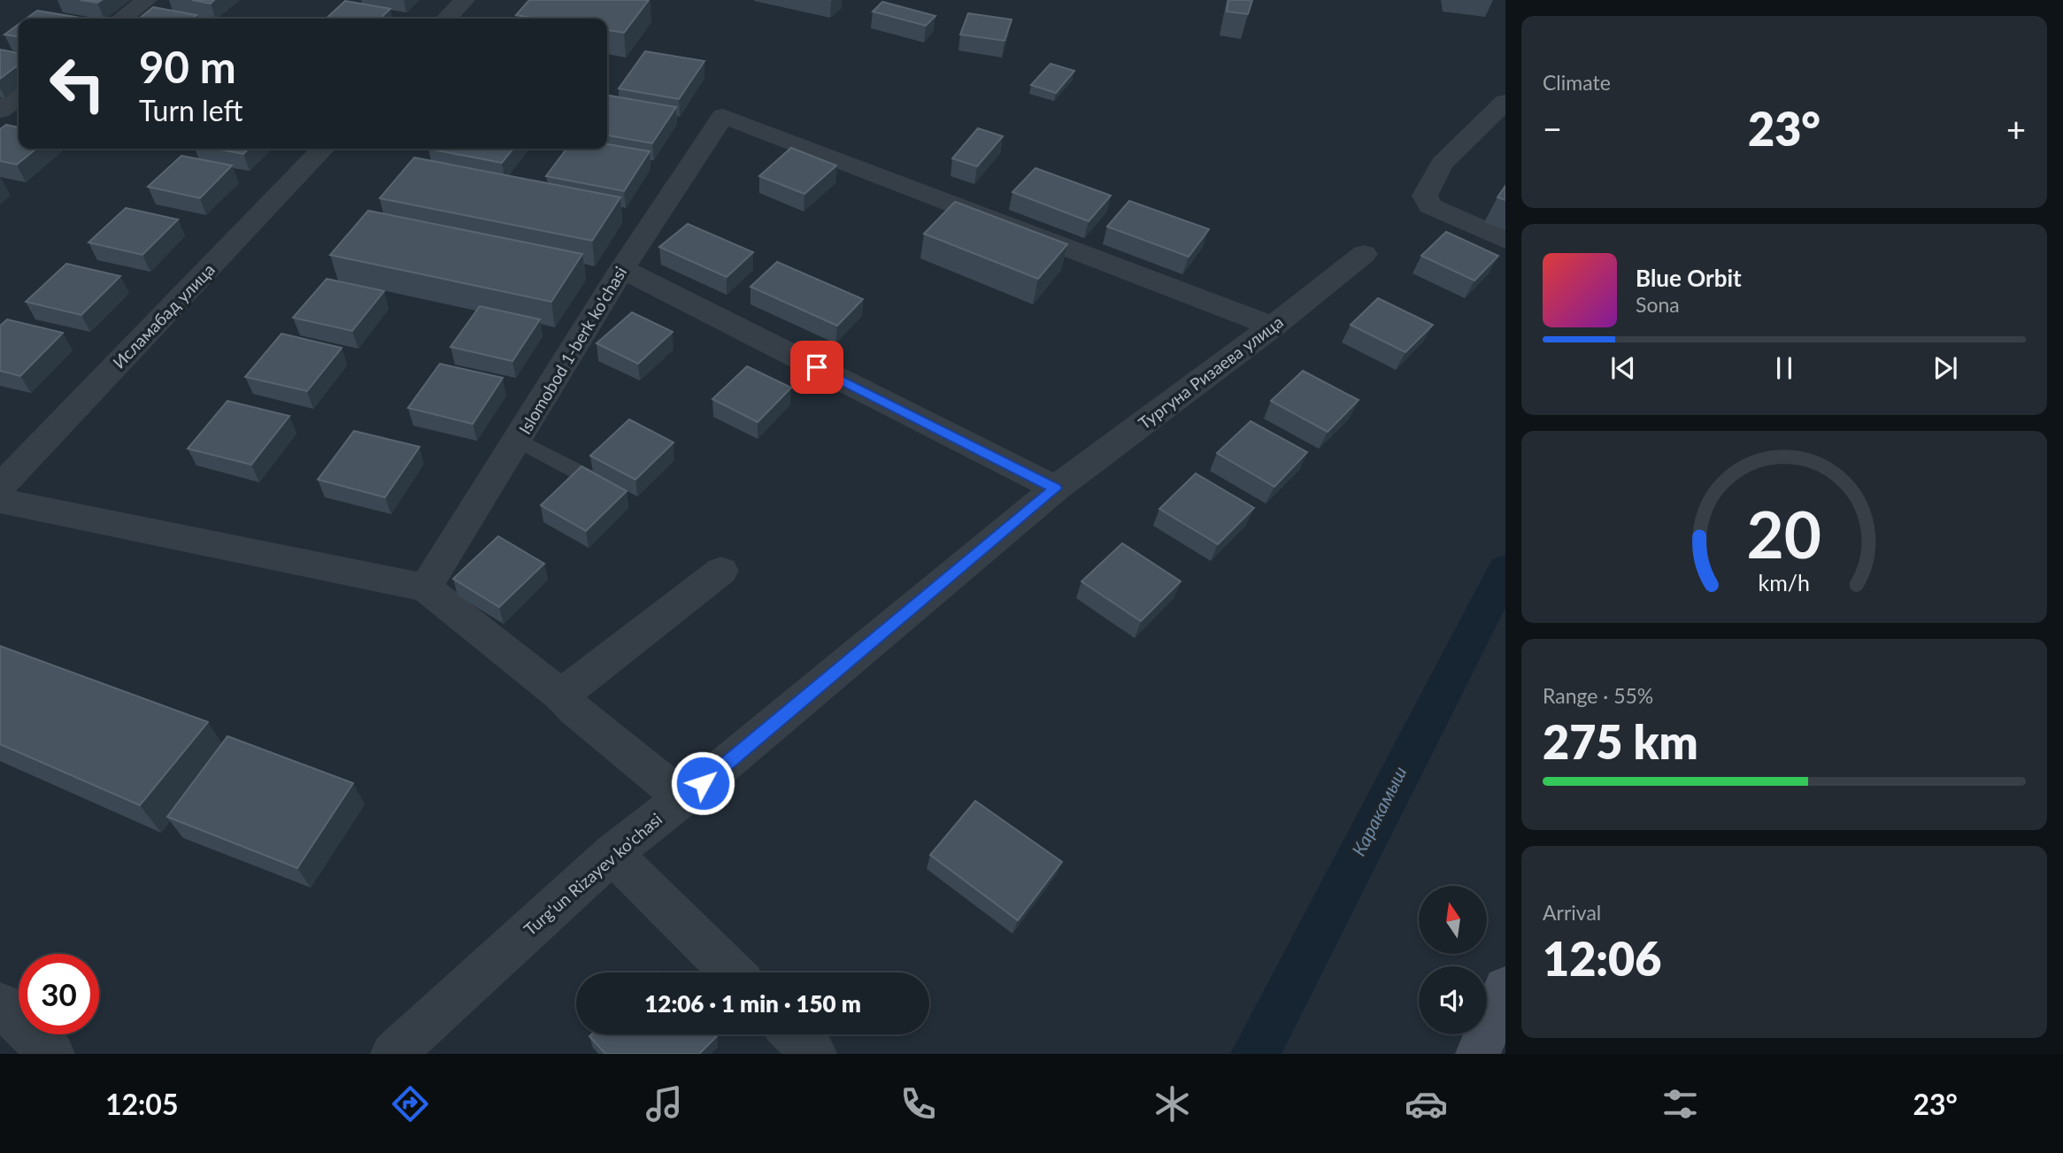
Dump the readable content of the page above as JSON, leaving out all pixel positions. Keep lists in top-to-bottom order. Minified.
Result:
{"streets":{"street":["Исламабад улица","Islomobod 1-berk ko'chasi","Тургуна Ризаева улица","Turg'un Rizayev ko'chasi"]},"crossings":[["Islomobod 1-berk ko'chasi","Тургуна Ризаева улица"],["Тургуна Ризаева улица","Turg'un Rizayev ko'chasi"]],"water":["Каракамыш"],"north":"top","page":{"tile":["Climate",["Range · 55%","275 km"],["Arrival","12:06"]],"turn":["90 m","Turn left"],"heat":["−","23°","+"],"song":["Blue Orbit","Sona"],"limit":"30","trip":"12:06 · 1 min · 150 m","tabs":["12:05","23°"],"gauge":["20","km/h"]}}
